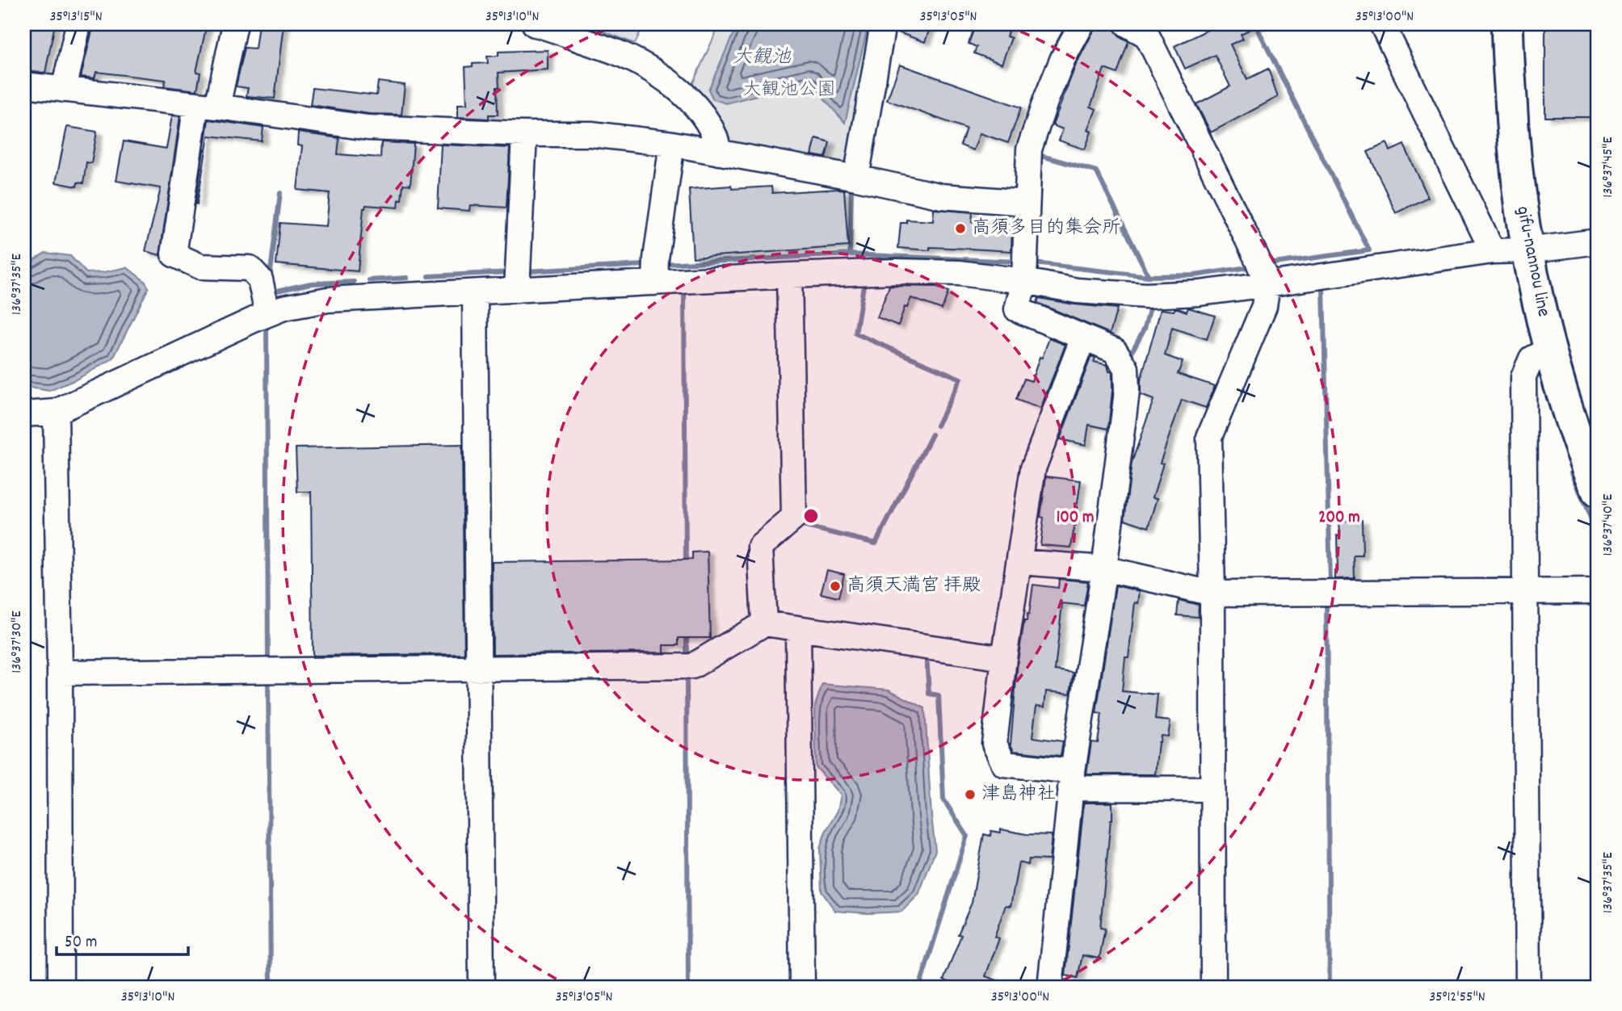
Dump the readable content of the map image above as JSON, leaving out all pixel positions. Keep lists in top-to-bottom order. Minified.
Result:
{"streets":{"main road":["gifu-nannou line"]},"water":["大観池"],"parks":["大観池公園"],"places":["高須多目的集会所","高須天満宮 拝殿","津島神社"],"scale_bar":"50 m","coordinates":["35°13'15\"N","35°13'10\"N","35°13'05\"N","35°13'00\"N","136°37'45\"E","136°37'35\"E","136°37'40\"E","136°37'30\"E","35°12'55\"N"],"rings":["100 m","200 m"]}
